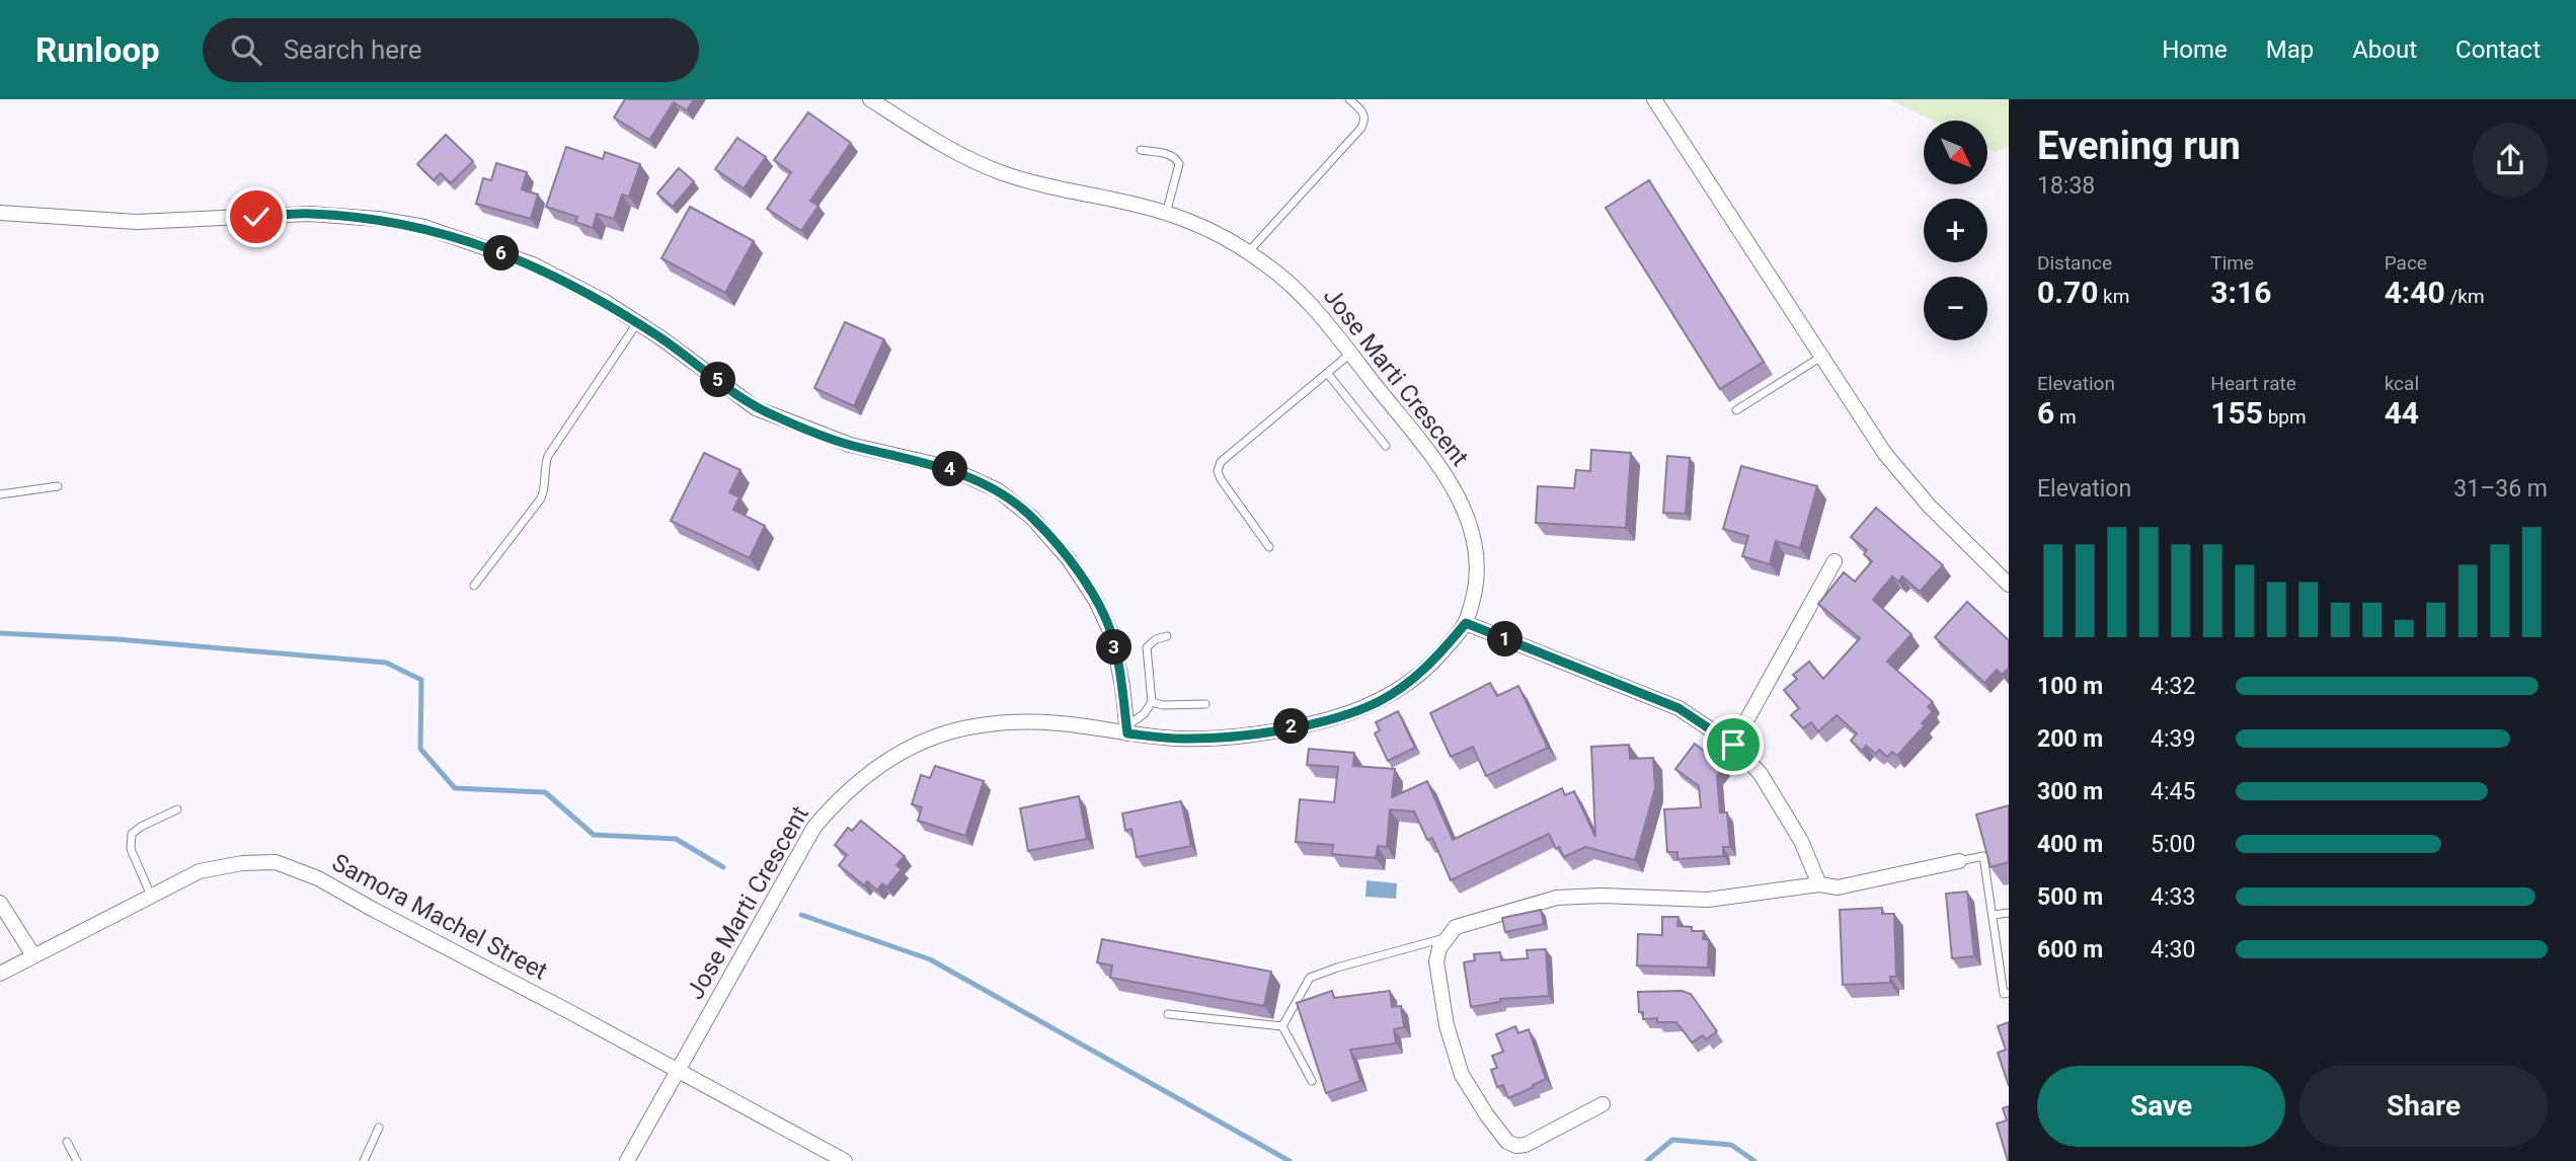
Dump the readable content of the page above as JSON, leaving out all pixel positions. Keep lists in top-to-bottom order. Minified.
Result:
{"streets":{"street":["Jose Marti Crescent","Samora Machel Street"]},"crossings":[["Jose Marti Crescent","Samora Machel Street"]],"north":"bottom right","page":{"header":"Runloop","search":"Search here","nav":["Home","Map","About","Contact"],"heading":["Evening run","18:38"],"map_buttons":["+","−"],"stats":[["Distance","0.70 km"],["Time","3:16"],["Pace","4:40 /km"],["Elevation","6 m"],["Heart rate","155 bpm"],["kcal","44"]],"pins":["6","5","4","1","3","2"],"chart":["Elevation","31–36 m"],"list":[{"name":"100 m","note":"4:32"},{"name":"200 m","note":"4:39"},{"name":"300 m","note":"4:45"},{"name":"400 m","note":"5:00"},{"name":"500 m","note":"4:33"},{"name":"600 m","note":"4:30"}],"buttons":["Save","Share"]}}
